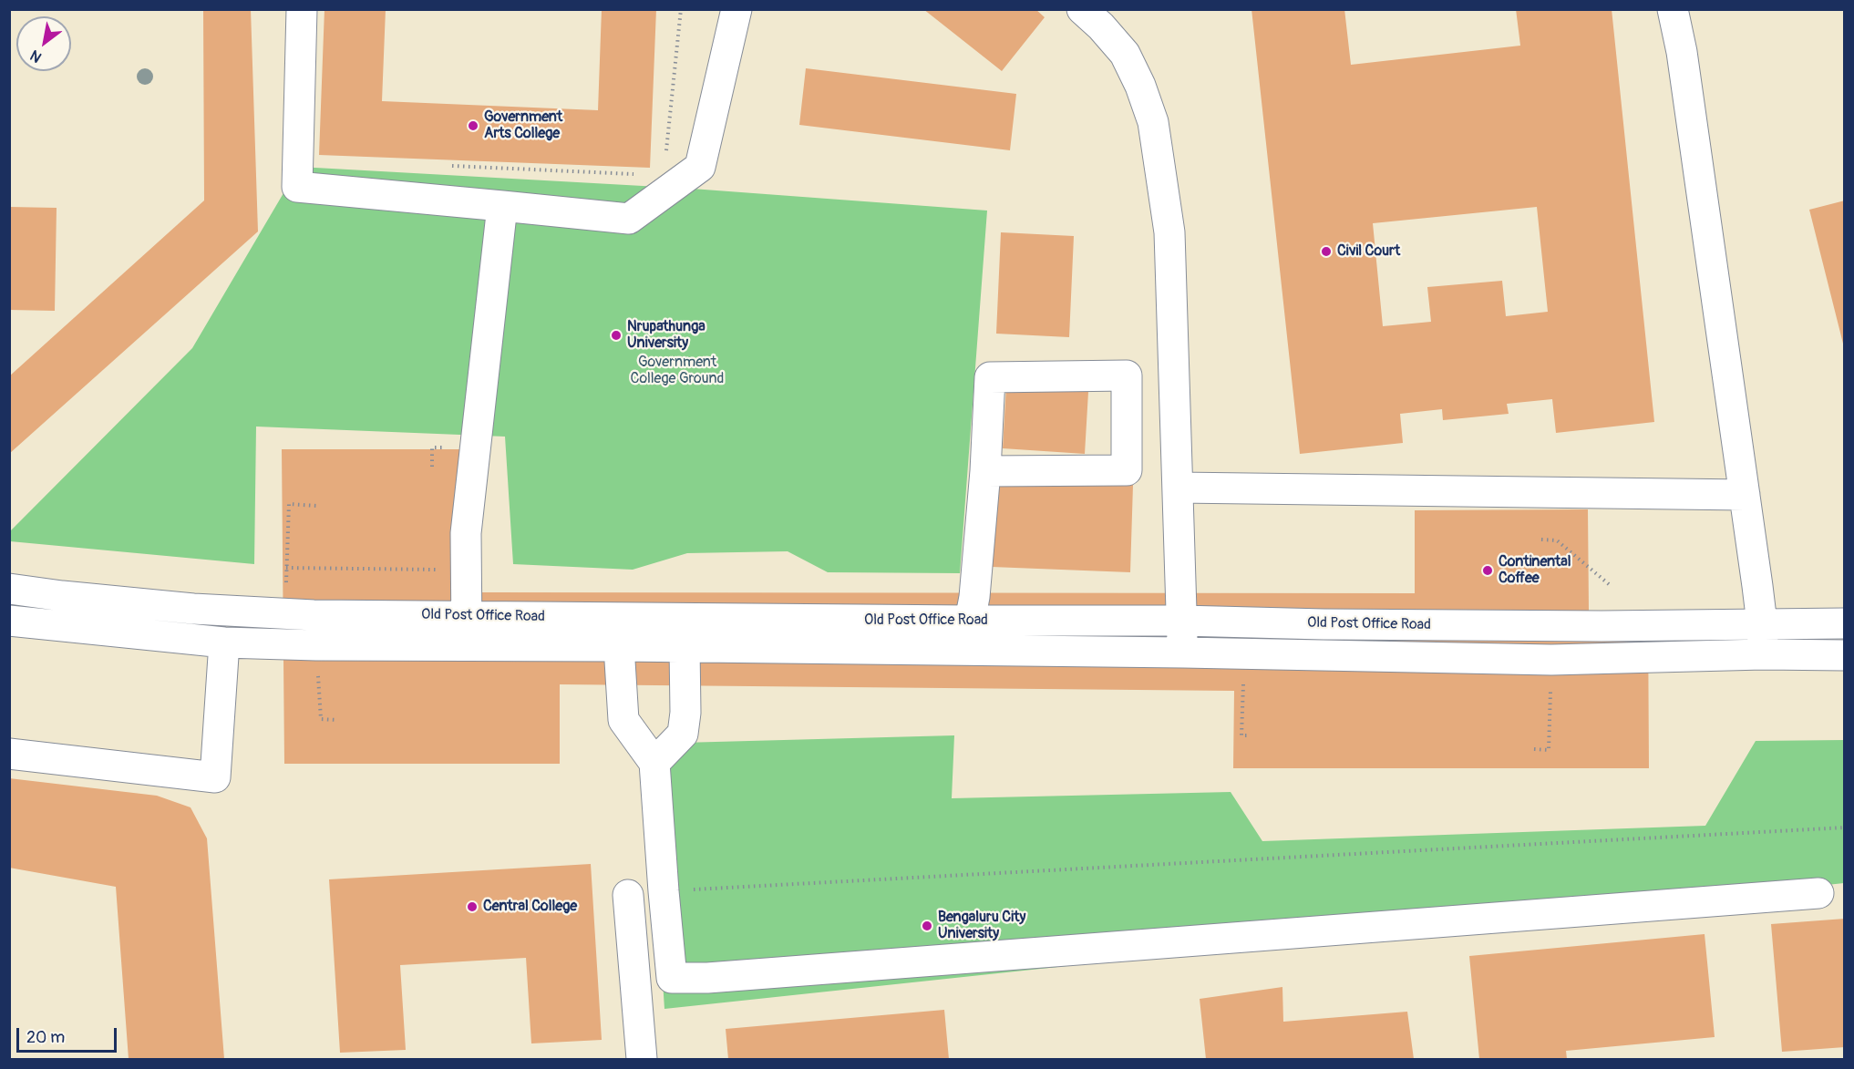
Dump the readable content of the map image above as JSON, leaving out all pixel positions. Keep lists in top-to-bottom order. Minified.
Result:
{"streets":{"street":["Old Post Office Road"]},"parks":["Government College Ground"],"places":["Government Arts College","Civil Court","Nrupathunga University","Continental Coffee","Central College","Bengaluru City University"],"scale_bar":"20 m","north":"bottom left"}
